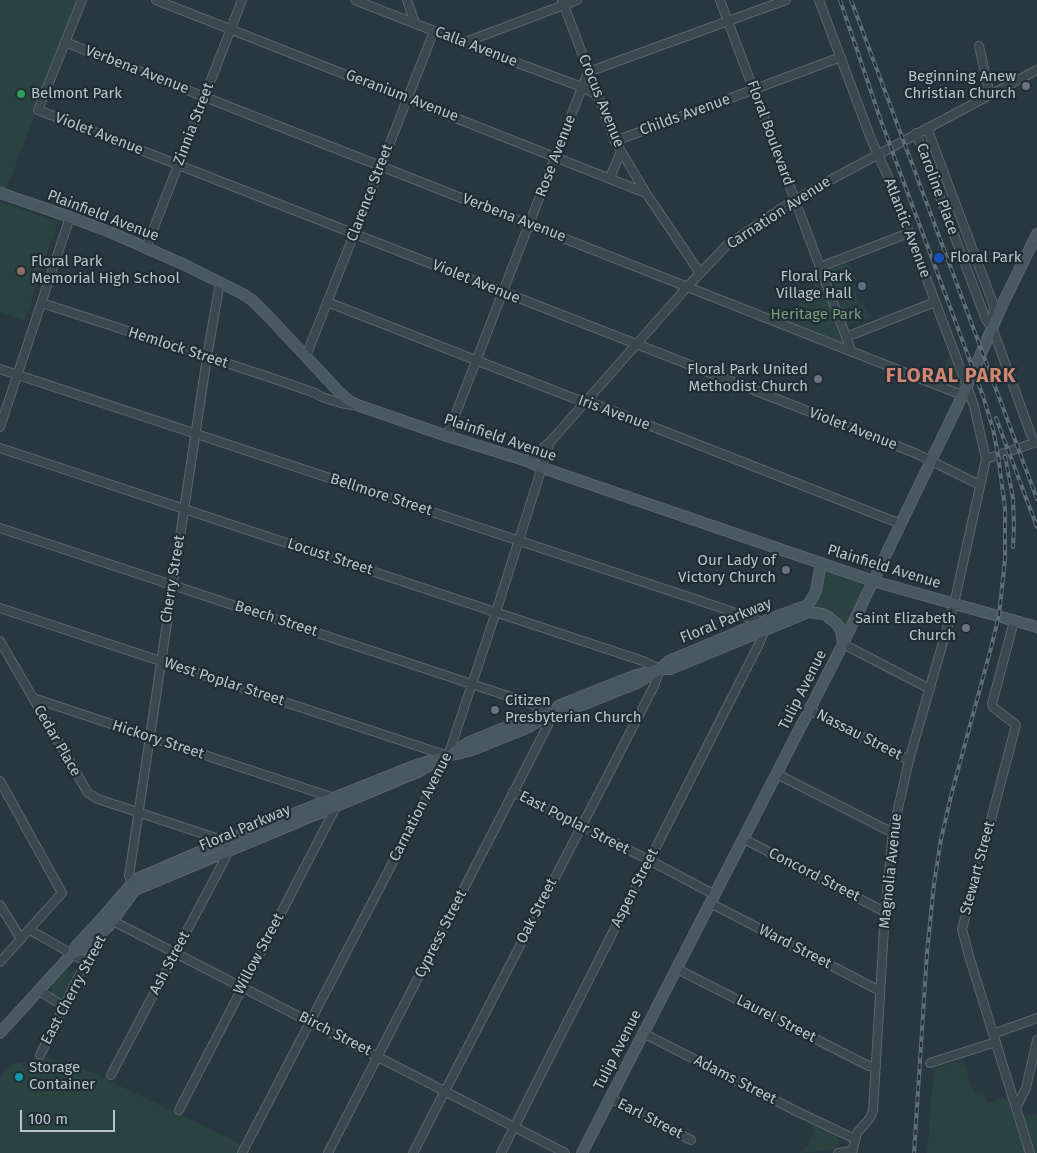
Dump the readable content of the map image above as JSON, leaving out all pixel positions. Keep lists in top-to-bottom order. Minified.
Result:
{"streets":{"main road":["Plainfield Avenue","Floral Parkway","Tulip Avenue"],"street":["Calla Avenue","Verbena Avenue","Geranium Avenue","Crocus Avenue","Childs Avenue","Zinnia Street","Floral Boulevard","Violet Avenue","Rose Avenue","Caroline Place","Clarence Street","Carnation Avenue","Atlantic Avenue","Hemlock Street","Iris Avenue","Bellmore Street","Locust Street","Cherry Street","Beech Street","West Poplar Street","Nassau Street","Hickory Street","Cedar Place","East Poplar Street","Stewart Street","Magnolia Avenue","Concord Street","Aspen Street","Oak Street","Cypress Street","Ward Street","Willow Street","Ash Street","East Cherry Street","Laurel Street","Birch Street","Adams Street","Earl Street"]},"crossings":[["Calla Avenue","Crocus Avenue"],["Calla Avenue","Rose Avenue"],["Calla Avenue","Clarence Street"],["Verbena Avenue","Zinnia Street"],["Verbena Avenue","Floral Boulevard"],["Verbena Avenue","Violet Avenue"],["Verbena Avenue","Rose Avenue"],["Verbena Avenue","Clarence Street"],["Verbena Avenue","Carnation Avenue"],["Verbena Avenue","Atlantic Avenue"],["Verbena Avenue","Tulip Avenue"],["Geranium Avenue","Crocus Avenue"],["Geranium Avenue","Zinnia Street"],["Geranium Avenue","Rose Avenue"],["Geranium Avenue","Clarence Street"],["Crocus Avenue","Childs Avenue"],["Crocus Avenue","Rose Avenue"],["Crocus Avenue","Carnation Avenue"],["Childs Avenue","Floral Boulevard"],["Childs Avenue","Atlantic Avenue"],["Zinnia Street","Violet Avenue"],["Zinnia Street","Plainfield Avenue"],["Floral Boulevard","Carnation Avenue"],["Violet Avenue","Rose Avenue"],["Violet Avenue","Clarence Street"],["Violet Avenue","Carnation Avenue"],["Violet Avenue","Tulip Avenue"],["Violet Avenue","Magnolia Avenue"],["Rose Avenue","Plainfield Avenue"],["Rose Avenue","Iris Avenue"],["Caroline Place","Carnation Avenue"],["Caroline Place","Tulip Avenue"],["Clarence Street","Plainfield Avenue"],["Clarence Street","Iris Avenue"],["Carnation Avenue","Plainfield Avenue"],["Carnation Avenue","Atlantic Avenue"],["Carnation Avenue","Iris Avenue"],["Carnation Avenue","Bellmore Street"],["Carnation Avenue","Locust Street"],["Carnation Avenue","Beech Street"],["Carnation Avenue","Floral Parkway"],["Carnation Avenue","West Poplar Street"],["Carnation Avenue","Birch Street"],["Plainfield Avenue","Hemlock Street"],["Plainfield Avenue","Cherry Street"],["Plainfield Avenue","Tulip Avenue"],["Plainfield Avenue","Stewart Street"],["Plainfield Avenue","Magnolia Avenue"],["Atlantic Avenue","Tulip Avenue"],["Atlantic Avenue","Magnolia Avenue"],["Hemlock Street","Cherry Street"],["Iris Avenue","Tulip Avenue"],["Bellmore Street","Cherry Street"],["Bellmore Street","Floral Parkway"],["Bellmore Street","Aspen Street"],["Locust Street","Cherry Street"],["Locust Street","Floral Parkway"],["Locust Street","Oak Street"],["Cherry Street","Beech Street"],["Cherry Street","Floral Parkway"],["Cherry Street","West Poplar Street"],["Cherry Street","Hickory Street"],["Cherry Street","Cedar Place"],["Beech Street","Floral Parkway"],["Beech Street","Cypress Street"],["Floral Parkway","West Poplar Street"],["Floral Parkway","Hickory Street"],["Floral Parkway","Cedar Place"],["Floral Parkway","Aspen Street"],["Floral Parkway","Oak Street"],["Floral Parkway","Cypress Street"],["Floral Parkway","Willow Street"],["Floral Parkway","Ash Street"],["Floral Parkway","East Cherry Street"],["Floral Parkway","Birch Street"],["Tulip Avenue","Nassau Street"],["Tulip Avenue","East Poplar Street"],["Tulip Avenue","Concord Street"],["Tulip Avenue","Ward Street"],["Tulip Avenue","Laurel Street"],["Tulip Avenue","Adams Street"],["Tulip Avenue","Earl Street"],["Nassau Street","Magnolia Avenue"],["Hickory Street","Cedar Place"],["Cedar Place","Ash Street"],["East Poplar Street","Aspen Street"],["East Poplar Street","Oak Street"],["East Poplar Street","Cypress Street"],["East Poplar Street","Ward Street"],["Magnolia Avenue","Concord Street"],["Magnolia Avenue","Ward Street"],["Magnolia Avenue","Laurel Street"],["Magnolia Avenue","Adams Street"],["Aspen Street","Birch Street"],["Oak Street","Birch Street"],["Cypress Street","Birch Street"],["Willow Street","Birch Street"],["Ash Street","Birch Street"],["East Cherry Street","Birch Street"]],"districts":["FLORAL PARK"],"parks":["Heritage Park"],"places":["Beginning Anew Christian Church","Belmont Park","Floral Park","Floral Park Memorial High School","Floral Park Village Hall","Floral Park United Methodist Church","Our Lady of Victory Church","Saint Elizabeth Church","Citizen Presbyterian Church","Storage Container"],"scale_bar":"100 m"}
